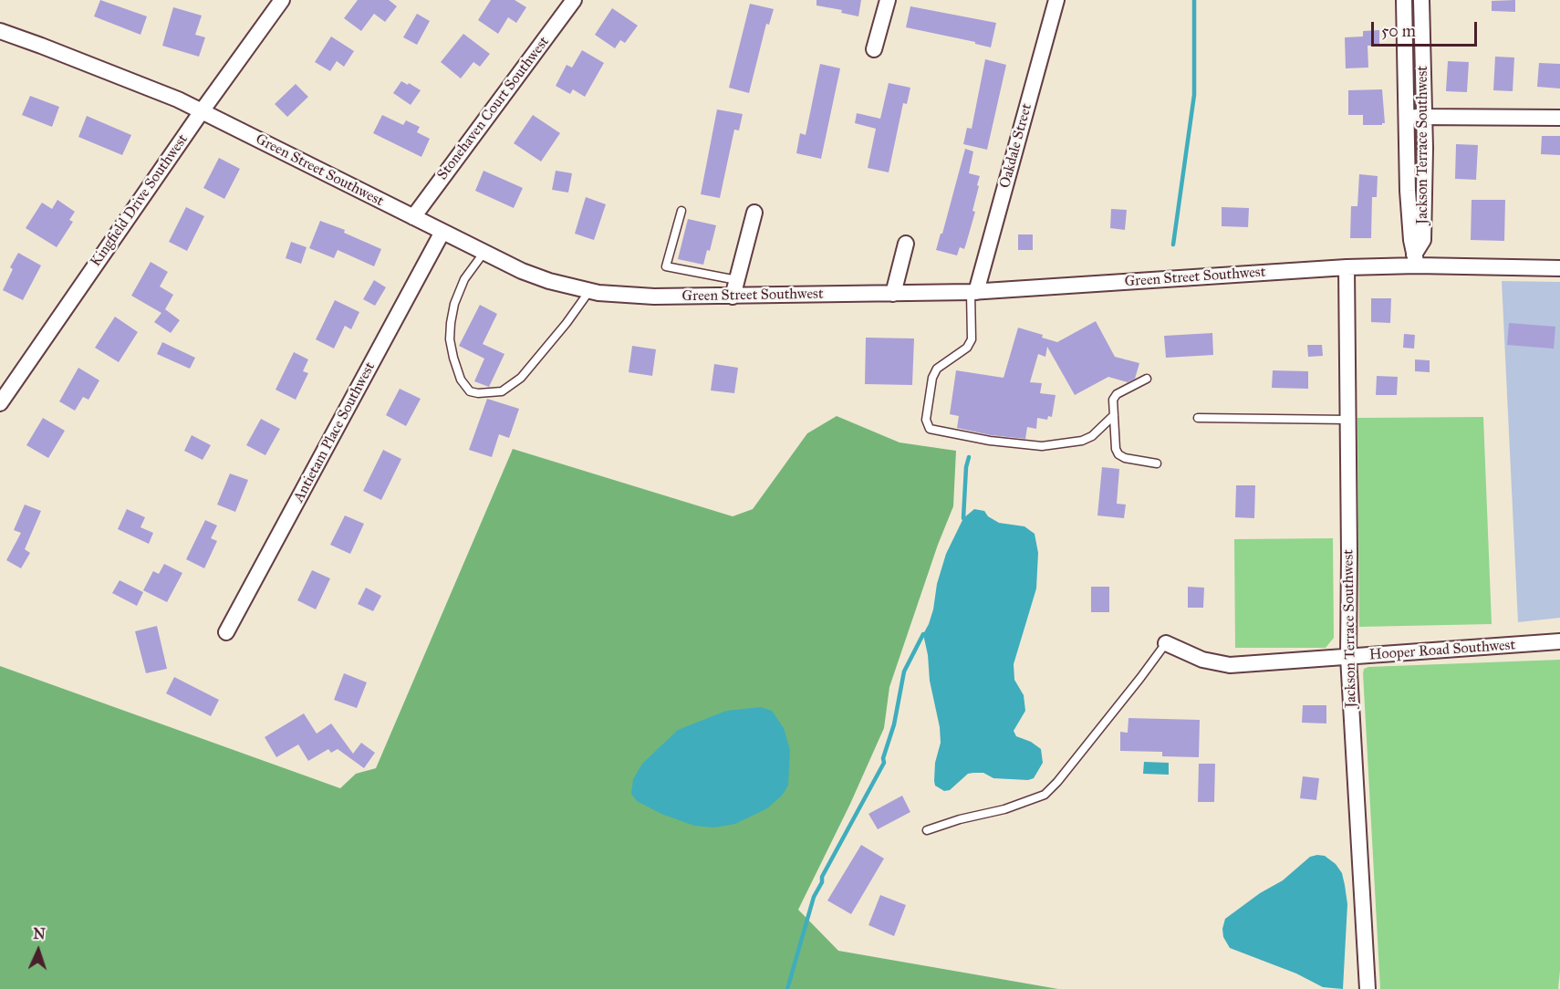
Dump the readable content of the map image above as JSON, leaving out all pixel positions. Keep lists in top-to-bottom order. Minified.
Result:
{"streets":{"street":["Stonehaven Court Southwest","Jackson Terrace Southwest","Oakdale Street","Green Street Southwest","Kingfield Drive Southwest","Antietam Place Southwest","Hooper Road Southwest"]},"crossings":[["Stonehaven Court Southwest","Green Street Southwest"],["Jackson Terrace Southwest","Green Street Southwest"],["Jackson Terrace Southwest","Hooper Road Southwest"],["Oakdale Street","Green Street Southwest"],["Green Street Southwest","Kingfield Drive Southwest"],["Green Street Southwest","Antietam Place Southwest"]],"scale_bar":"50 m","north":"top"}
